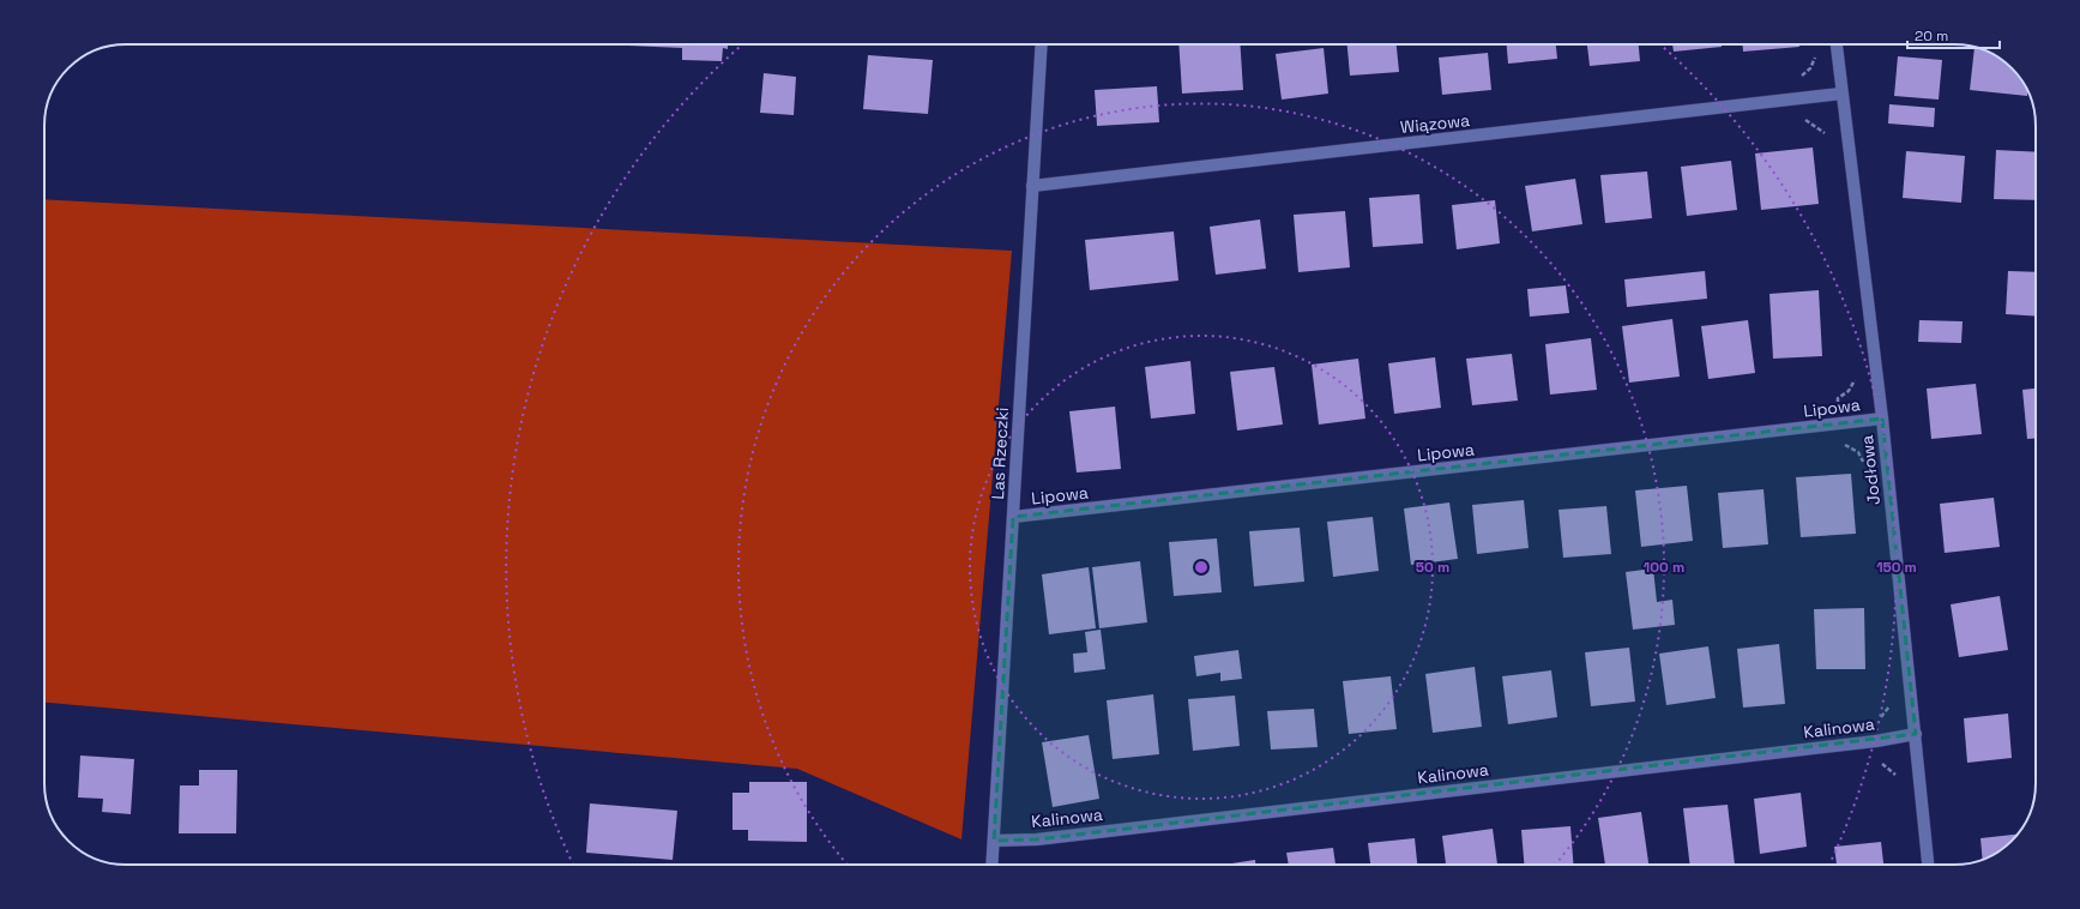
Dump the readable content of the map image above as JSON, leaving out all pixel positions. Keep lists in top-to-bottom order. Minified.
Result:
{"streets":{"street":["Wiązowa","Lipowa","Las Rzeczki","Jodłowa","Kalinowa"]},"crossings":[["Wiązowa","Las Rzeczki"],["Wiązowa","Jodłowa"],["Lipowa","Las Rzeczki"],["Lipowa","Jodłowa"],["Las Rzeczki","Kalinowa"],["Jodłowa","Kalinowa"]],"scale_bar":"20 m","rings":["50 m","100 m","150 m"]}
